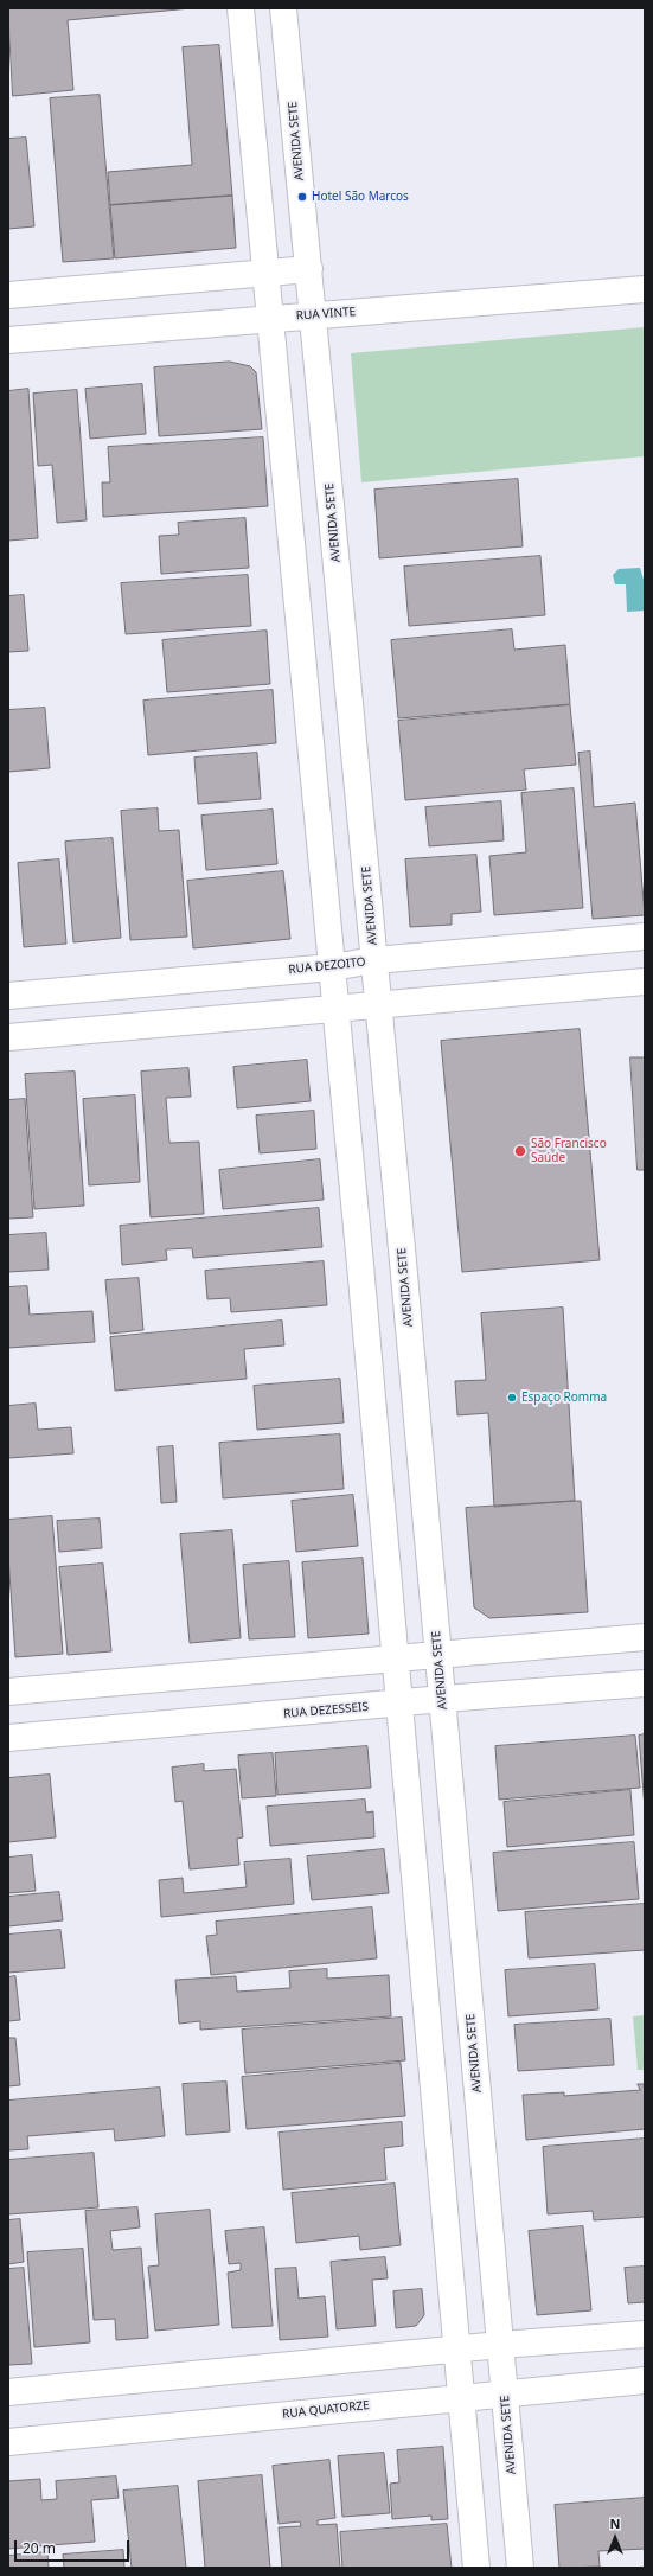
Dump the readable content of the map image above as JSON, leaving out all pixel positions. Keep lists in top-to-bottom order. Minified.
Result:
{"streets":{"street":["AVENIDA SETE","RUA VINTE","RUA DEZOITO","RUA DEZESSEIS","RUA QUATORZE"]},"crossings":[["AVENIDA SETE","RUA VINTE"],["AVENIDA SETE","RUA DEZOITO"],["AVENIDA SETE","RUA DEZESSEIS"],["AVENIDA SETE","RUA QUATORZE"]],"places":["Hotel São Marcos","São Francisco Saúde","Espaço Romma"],"scale_bar":"20 m","north":"top"}
